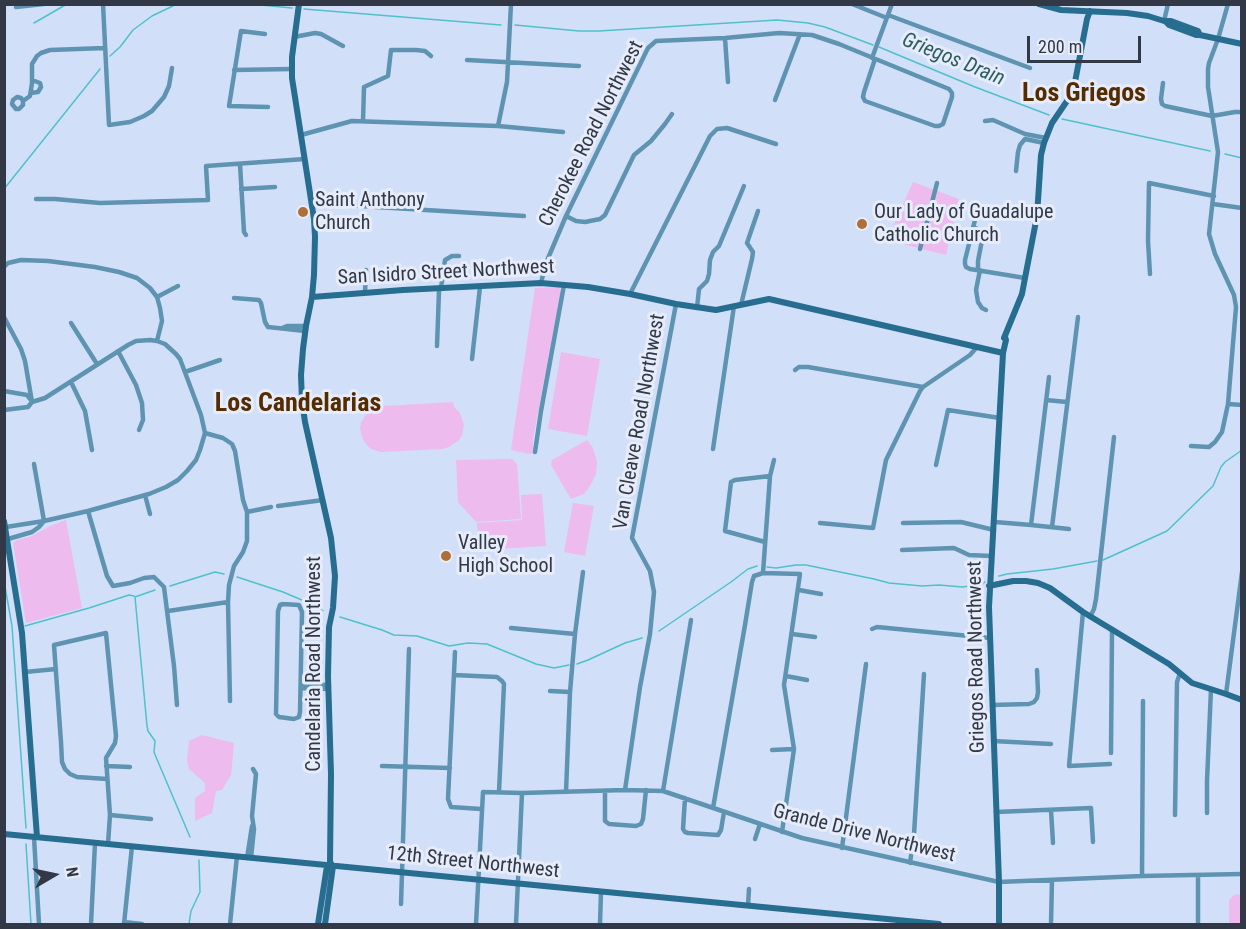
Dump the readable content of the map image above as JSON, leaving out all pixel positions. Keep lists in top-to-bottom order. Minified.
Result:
{"streets":{"main road":["San Isidro Street Northwest","Griegos Road Northwest","Candelaria Road Northwest","12th Street Northwest"],"street":["Cherokee Road Northwest","Van Cleave Road Northwest","Grande Drive Northwest"]},"crossings":[["Cherokee Road Northwest","San Isidro Street Northwest"],["San Isidro Street Northwest","Van Cleave Road Northwest"],["San Isidro Street Northwest","Griegos Road Northwest"],["San Isidro Street Northwest","Candelaria Road Northwest"],["Van Cleave Road Northwest","Grande Drive Northwest"],["Griegos Road Northwest","Grande Drive Northwest"],["Candelaria Road Northwest","12th Street Northwest"]],"districts":["Los Griegos","Los Candelarias"],"water":["Griegos Drain"],"places":["Saint Anthony Church","Our Lady of Guadalupe Catholic Church","Valley High School"],"scale_bar":"200 m","north":"right"}
